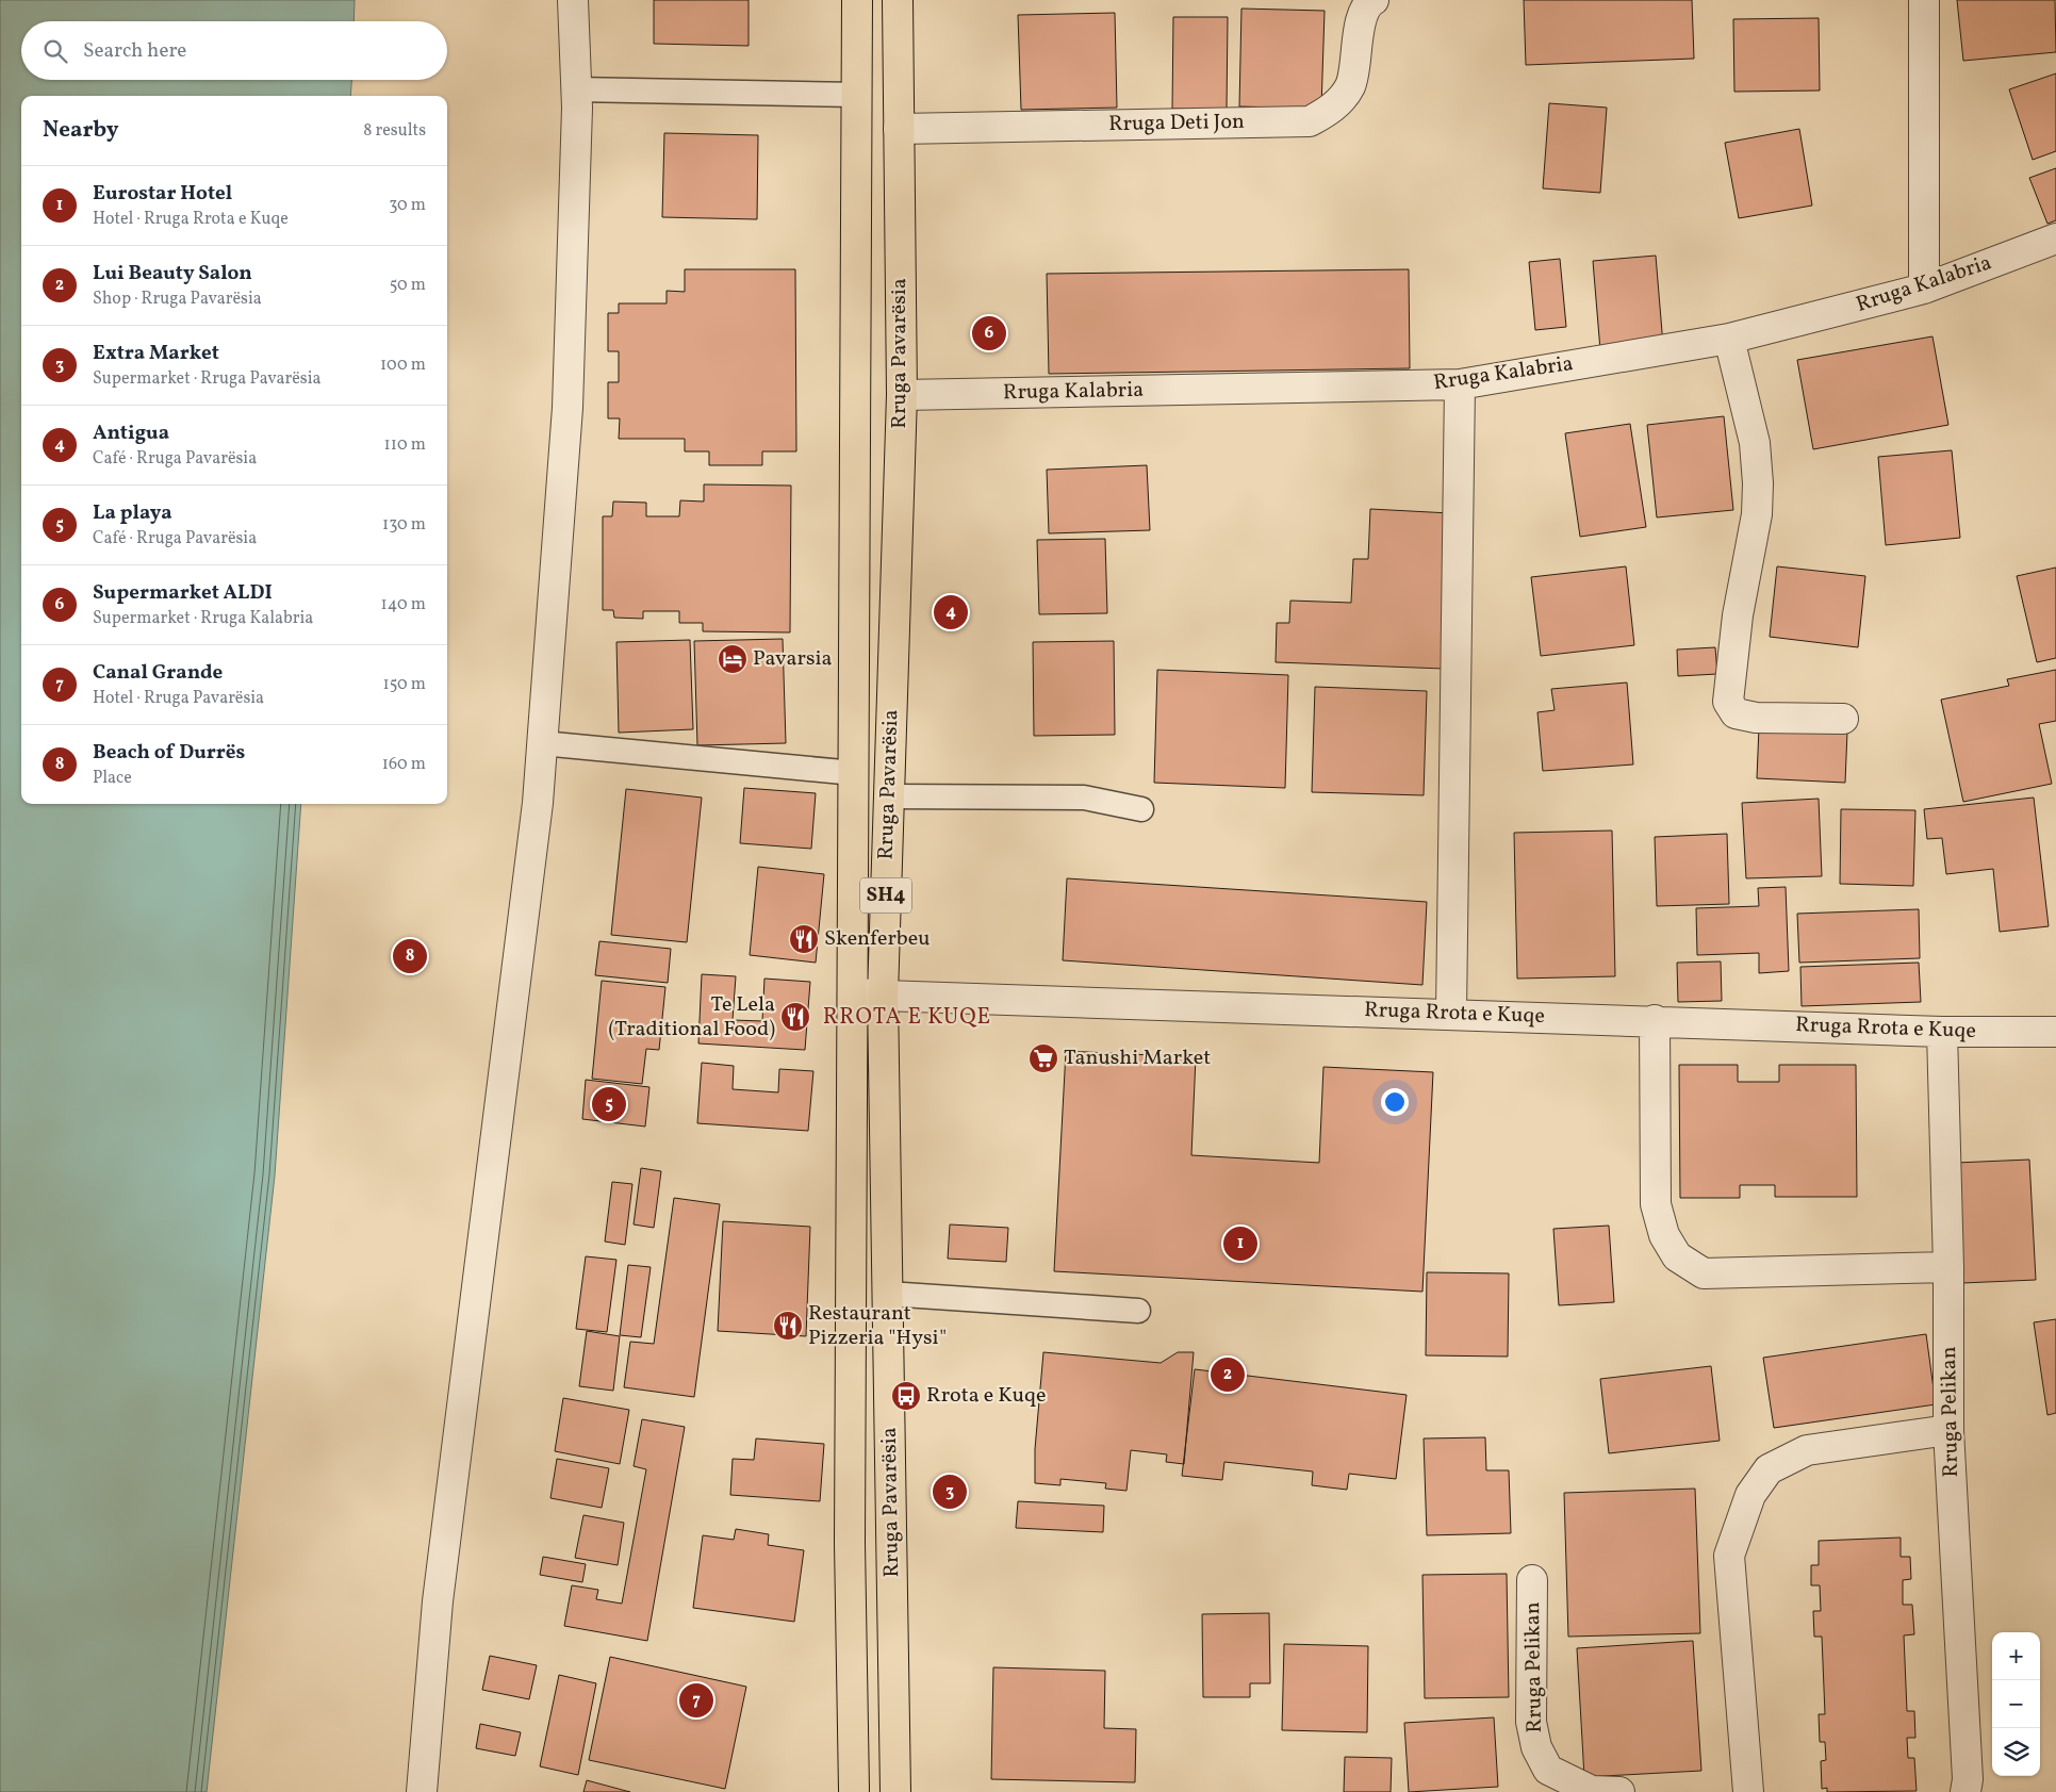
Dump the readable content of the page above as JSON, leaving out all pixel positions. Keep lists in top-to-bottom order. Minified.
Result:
{"streets":{"main road":["Rruga Pavarësia","SH4"],"street":["Rruga Deti Jon","Rruga Kalabria","Rruga Rrota e Kuqe","Rruga Pelikan"]},"crossings":[["Rruga Deti Jon","Rruga Pavarësia"],["Rruga Kalabria","Rruga Pavarësia"],["Rruga Pavarësia","SH4"],["Rruga Pavarësia","Rruga Rrota e Kuqe"],["Rruga Rrota e Kuqe","Rruga Pelikan"]],"districts":["RROTA E KUQE"],"places":{"hotel":["Pavarsia"],"restaurant":["Skenferbeu","Te Lela (Traditional Food)","Restaurant Pizzeria \"Hysi\""],"supermarket":["Tanushi Market"],"bus stop":["Rrota e Kuqe"]},"page":{"search":"Search here","heading":["Nearby","8 results"],"list":[{"mark":"1","name":"Eurostar Hotel","note":"Hotel · Rruga Rrota e Kuqe","value":"30 m"},{"mark":"2","name":"Lui Beauty Salon","note":"Shop · Rruga Pavarësia","value":"50 m"},{"mark":"3","name":"Extra Market","note":"Supermarket · Rruga Pavarësia","value":"100 m"},{"mark":"4","name":"Antigua","note":"Café · Rruga Pavarësia","value":"110 m"},{"mark":"5","name":"La playa","note":"Café · Rruga Pavarësia","value":"130 m"},{"mark":"6","name":"Supermarket ALDI","note":"Supermarket · Rruga Kalabria","value":"140 m"},{"mark":"7","name":"Canal Grande","note":"Hotel · Rruga Pavarësia","value":"150 m"},{"mark":"8","name":"Beach of Durrës","note":"Place","value":"160 m"}],"pins":["6","4","8","5","1","2","3","7"],"map_buttons":["+","−"]}}
